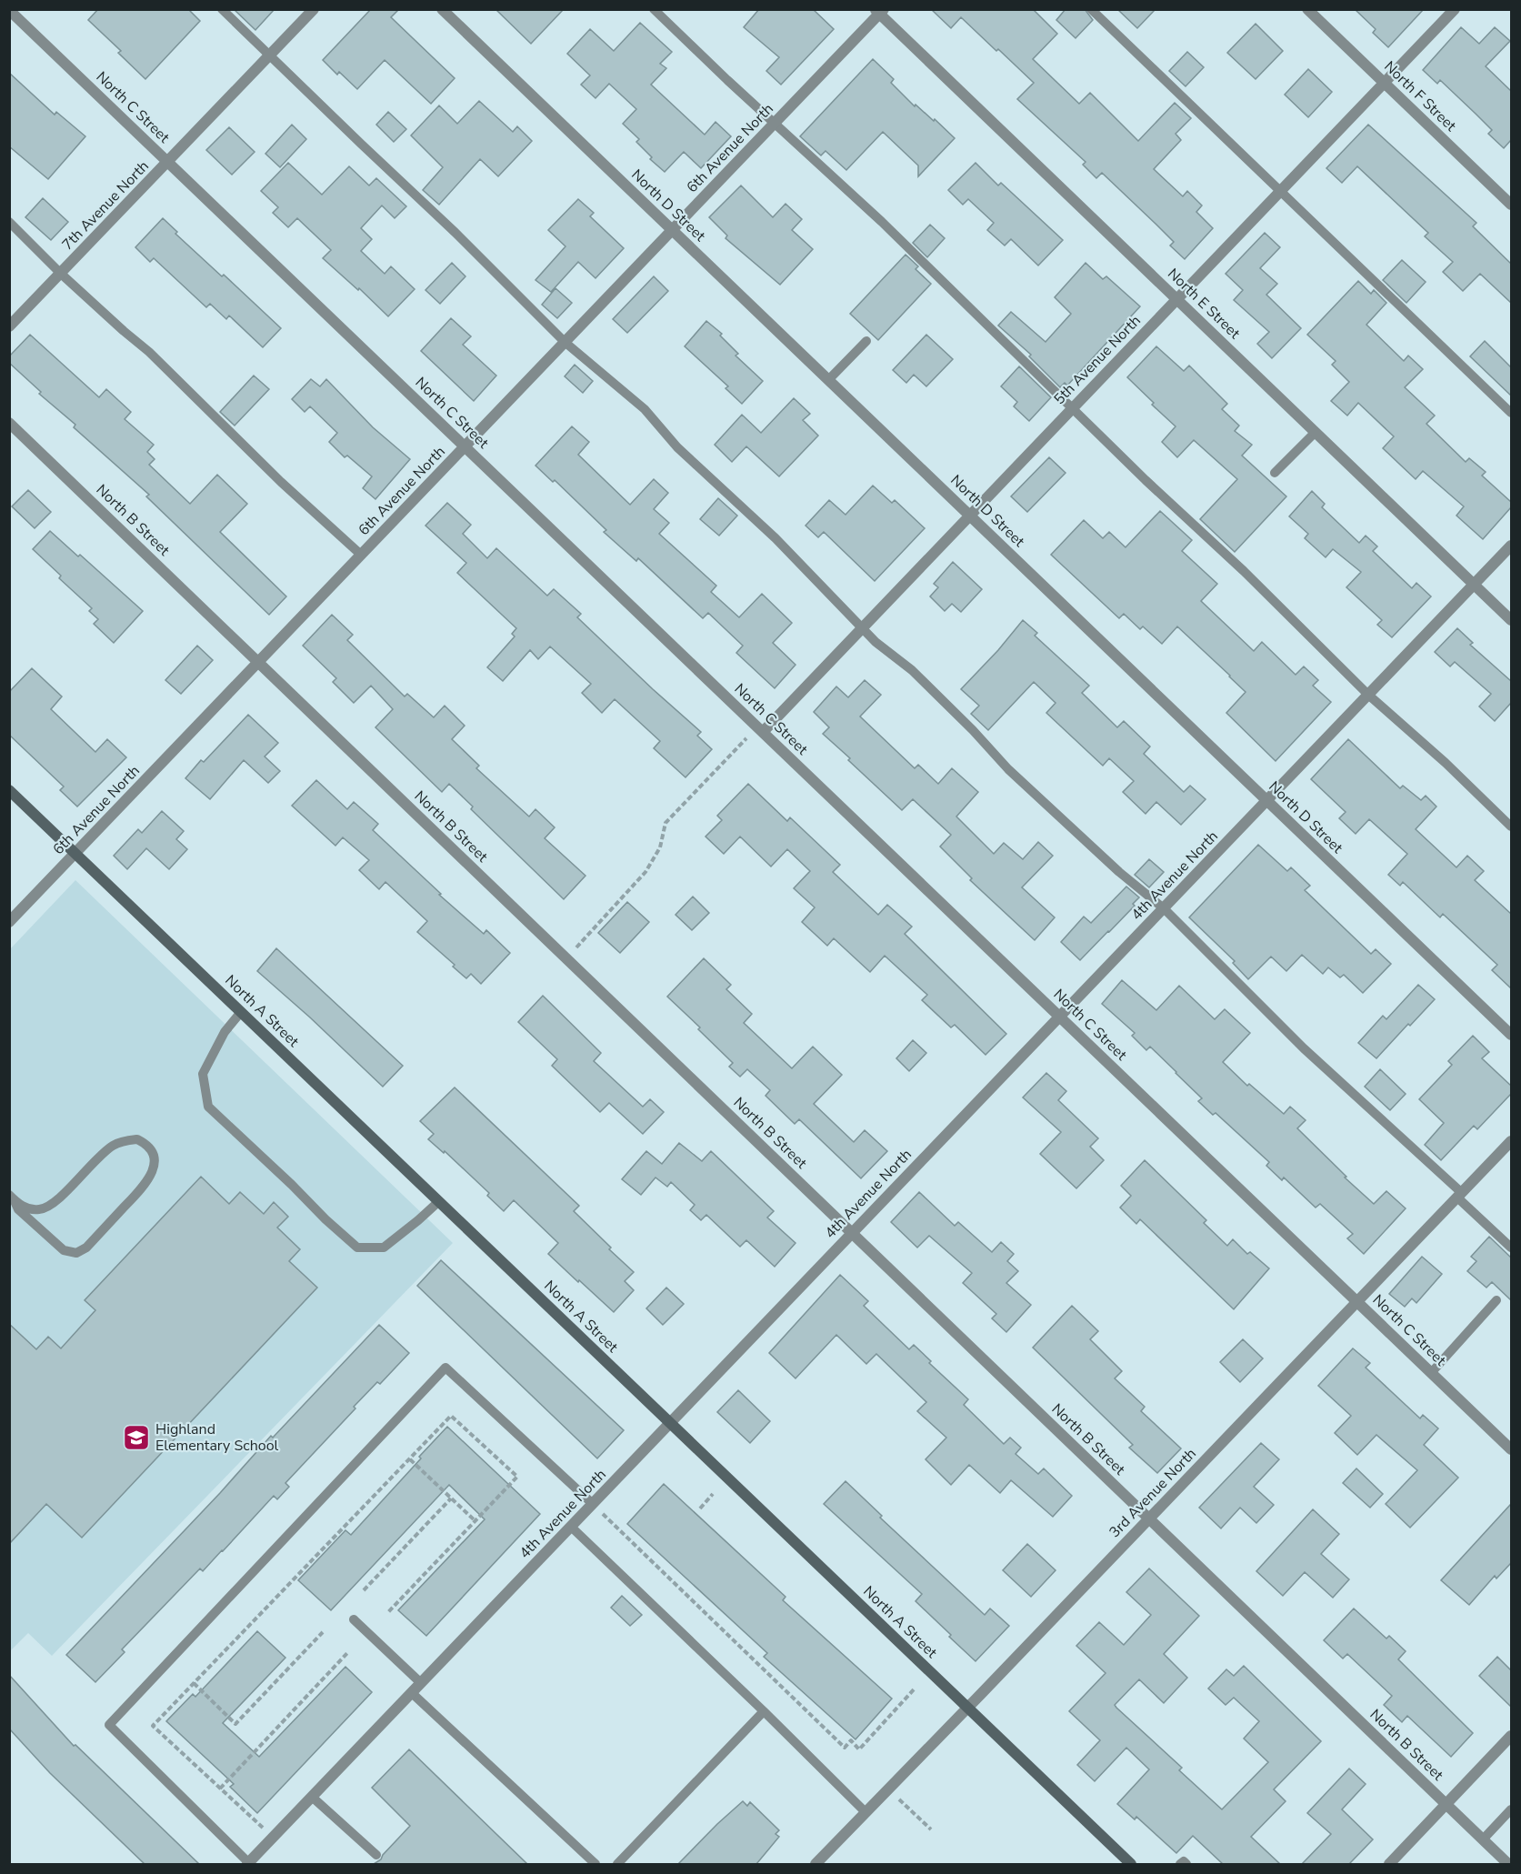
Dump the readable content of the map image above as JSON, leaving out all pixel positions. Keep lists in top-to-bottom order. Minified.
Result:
{"streets":{"street":["North F Street","North C Street","6th Avenue North","7th Avenue North","North D Street","North E Street","5th Avenue North","North B Street","4th Avenue North","North A Street","3rd Avenue North"]},"crossings":[["North F Street","5th Avenue North"],["North C Street","6th Avenue North"],["North C Street","7th Avenue North"],["North C Street","5th Avenue North"],["North C Street","4th Avenue North"],["North C Street","3rd Avenue North"],["6th Avenue North","North D Street"],["6th Avenue North","North E Street"],["6th Avenue North","North B Street"],["6th Avenue North","North A Street"],["North D Street","5th Avenue North"],["North D Street","4th Avenue North"],["North E Street","5th Avenue North"],["North E Street","4th Avenue North"],["North B Street","4th Avenue North"],["North B Street","3rd Avenue North"],["4th Avenue North","North A Street"],["North A Street","3rd Avenue North"]],"places":{"school or university":["Highland Elementary School"]}}
